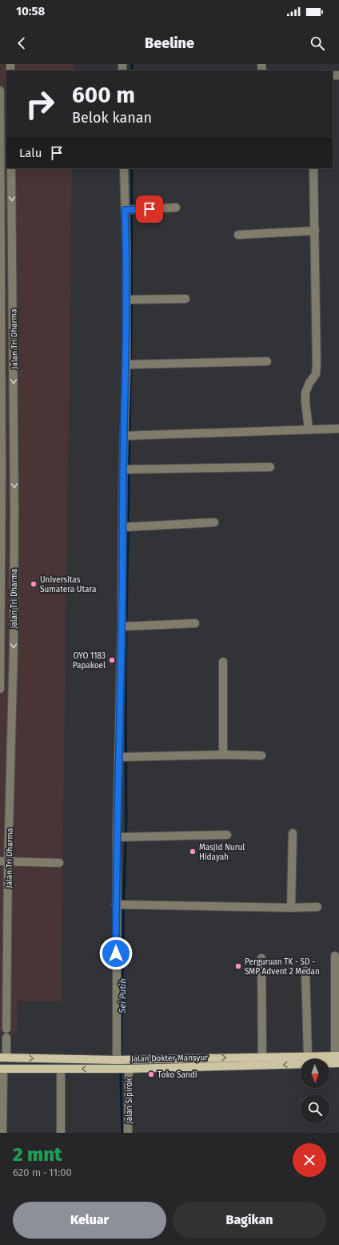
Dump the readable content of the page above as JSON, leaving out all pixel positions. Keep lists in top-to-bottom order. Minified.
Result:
{"streets":{"main road":["Jalan Dokter Mansyur"],"street":["Jalan Tri Dharma","Jalan Sipirok"]},"crossings":[["Jalan Dokter Mansyur","Jalan Sipirok"]],"water":["Sei Putih"],"places":["Universitas Sumatera Utara","OYO 1183 Papakoel","Masjid Nurul Hidayah","Perguruan TK - SD - SMP Advent 2 Medan","Toko Sandi"],"north":"bottom","page":{"status":"10:58","header":"Beeline","turn":["600 m","Belok kanan"],"then":"Lalu","heading":["2 mnt","620 m · 11:00"],"buttons":["Keluar","Bagikan"]}}
